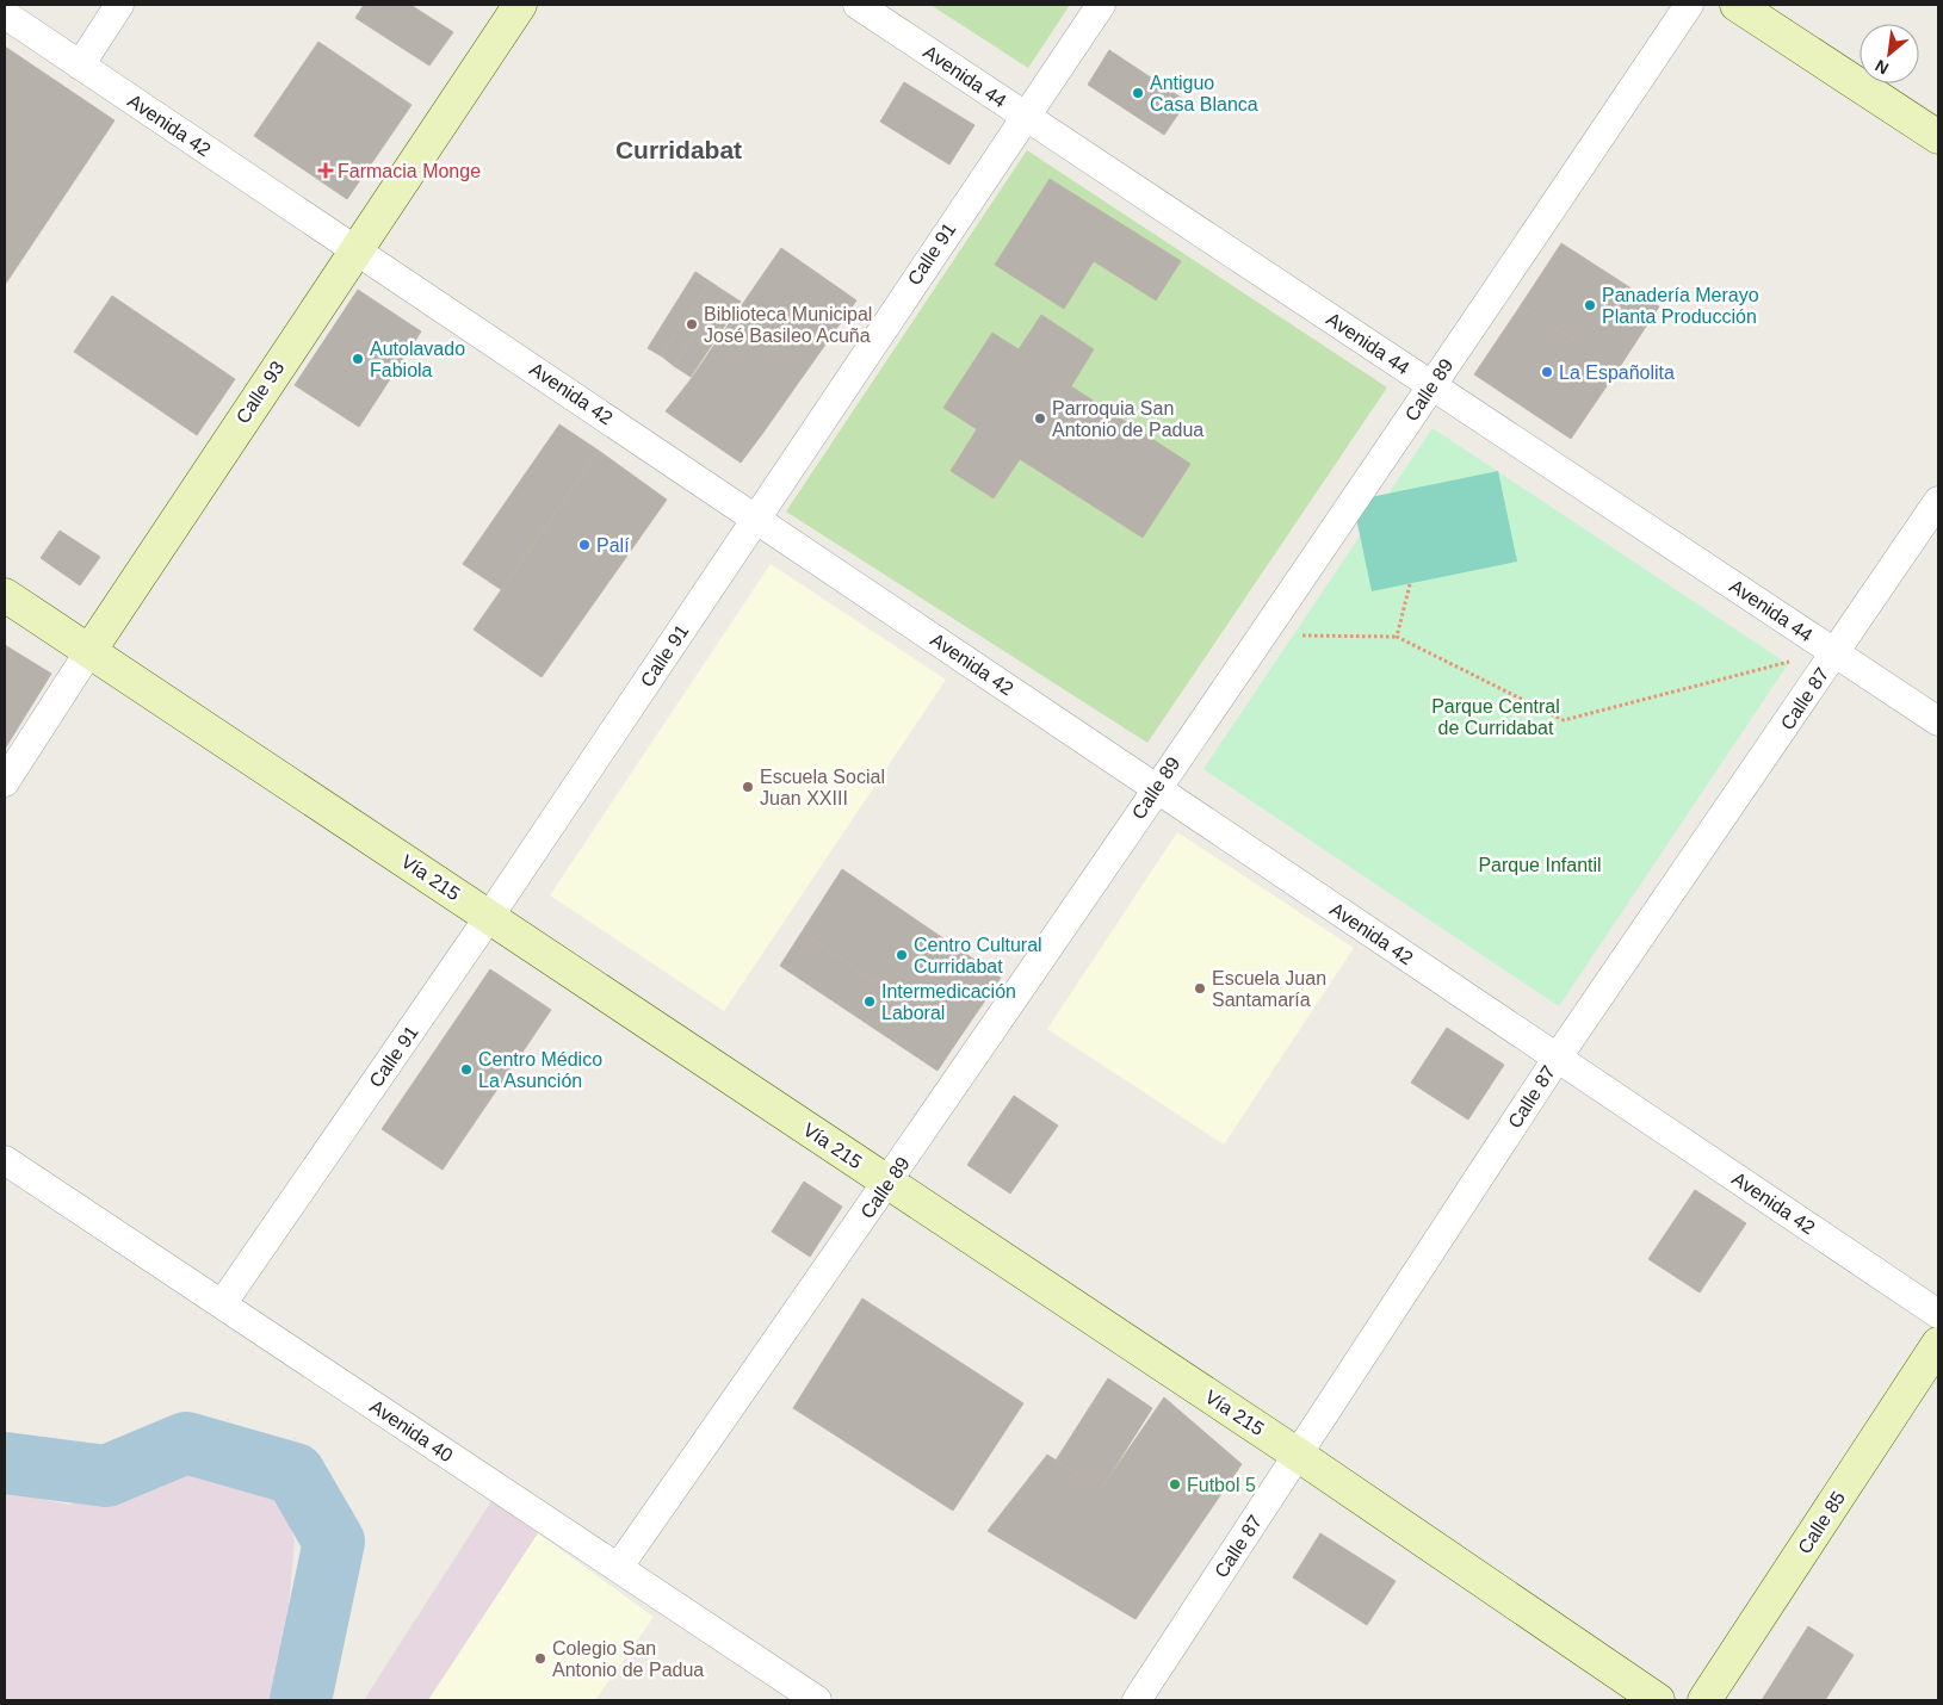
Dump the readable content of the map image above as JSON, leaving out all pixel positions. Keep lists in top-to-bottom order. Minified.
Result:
{"streets":{"main road":["Calle 93","Vía 215","Calle 85"],"street":["Avenida 44","Avenida 42","Calle 91","Calle 89","Calle 87","Avenida 40"]},"crossings":[["Avenida 44","Calle 91"],["Avenida 44","Calle 89"],["Avenida 44","Calle 87"],["Avenida 42","Calle 91"],["Avenida 42","Calle 89"],["Avenida 42","Calle 93"],["Avenida 42","Calle 87"],["Calle 91","Vía 215"],["Calle 91","Avenida 40"],["Calle 89","Vía 215"],["Calle 89","Avenida 40"],["Calle 93","Vía 215"],["Calle 87","Vía 215"]],"districts":["Curridabat"],"parks":["Parque Central de Curridabat","Parque Infantil"],"places":{"other":["Antiguo Casa Blanca","Panadería Merayo Planta Producción","Biblioteca Municipal José Basileo Acuña","Autolavado Fabiola","La Españolita","Parroquia San Antonio de Padua","Palí","Escuela Social Juan XXIII","Centro Cultural Curridabat","Escuela Juan Santamaría","Intermedicación Laboral","Centro Médico La Asunción","Futbol 5","Colegio San Antonio de Padua"],"health":["Farmacia Monge"]},"north":"bottom left"}
